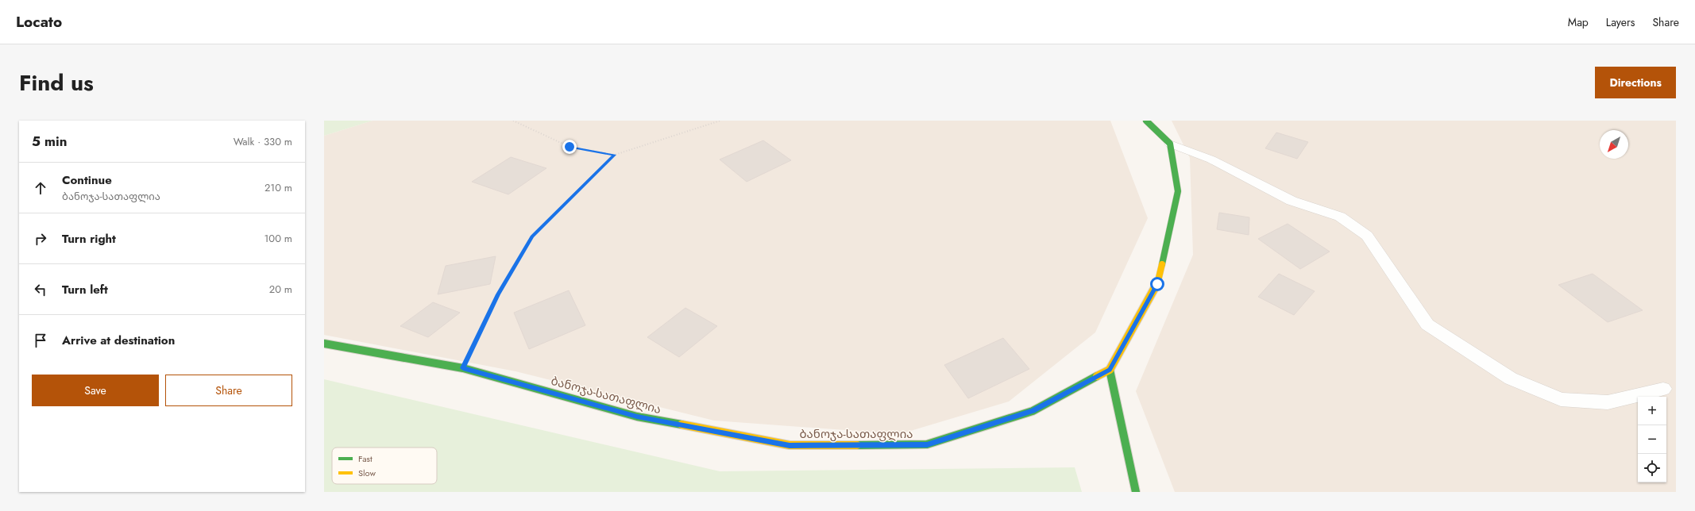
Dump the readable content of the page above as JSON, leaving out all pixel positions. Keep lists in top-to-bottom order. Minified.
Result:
{"streets":{"street":["ბანოჯა-სათაფლია"]},"legend":["Fast","Slow"],"north":"bottom left","page":{"header":"Locato","nav":["Map","Layers","Share"],"title":"Find us","buttons":["Directions",["Save","Share"]],"heading":["5 min","Walk · 330 m"],"list":[["Continue","ბანოჯა-სათაფლია","210 m"],["Turn right","100 m"],["Turn left","20 m"],"Arrive at destination"],"map_buttons":["+","−"]}}
